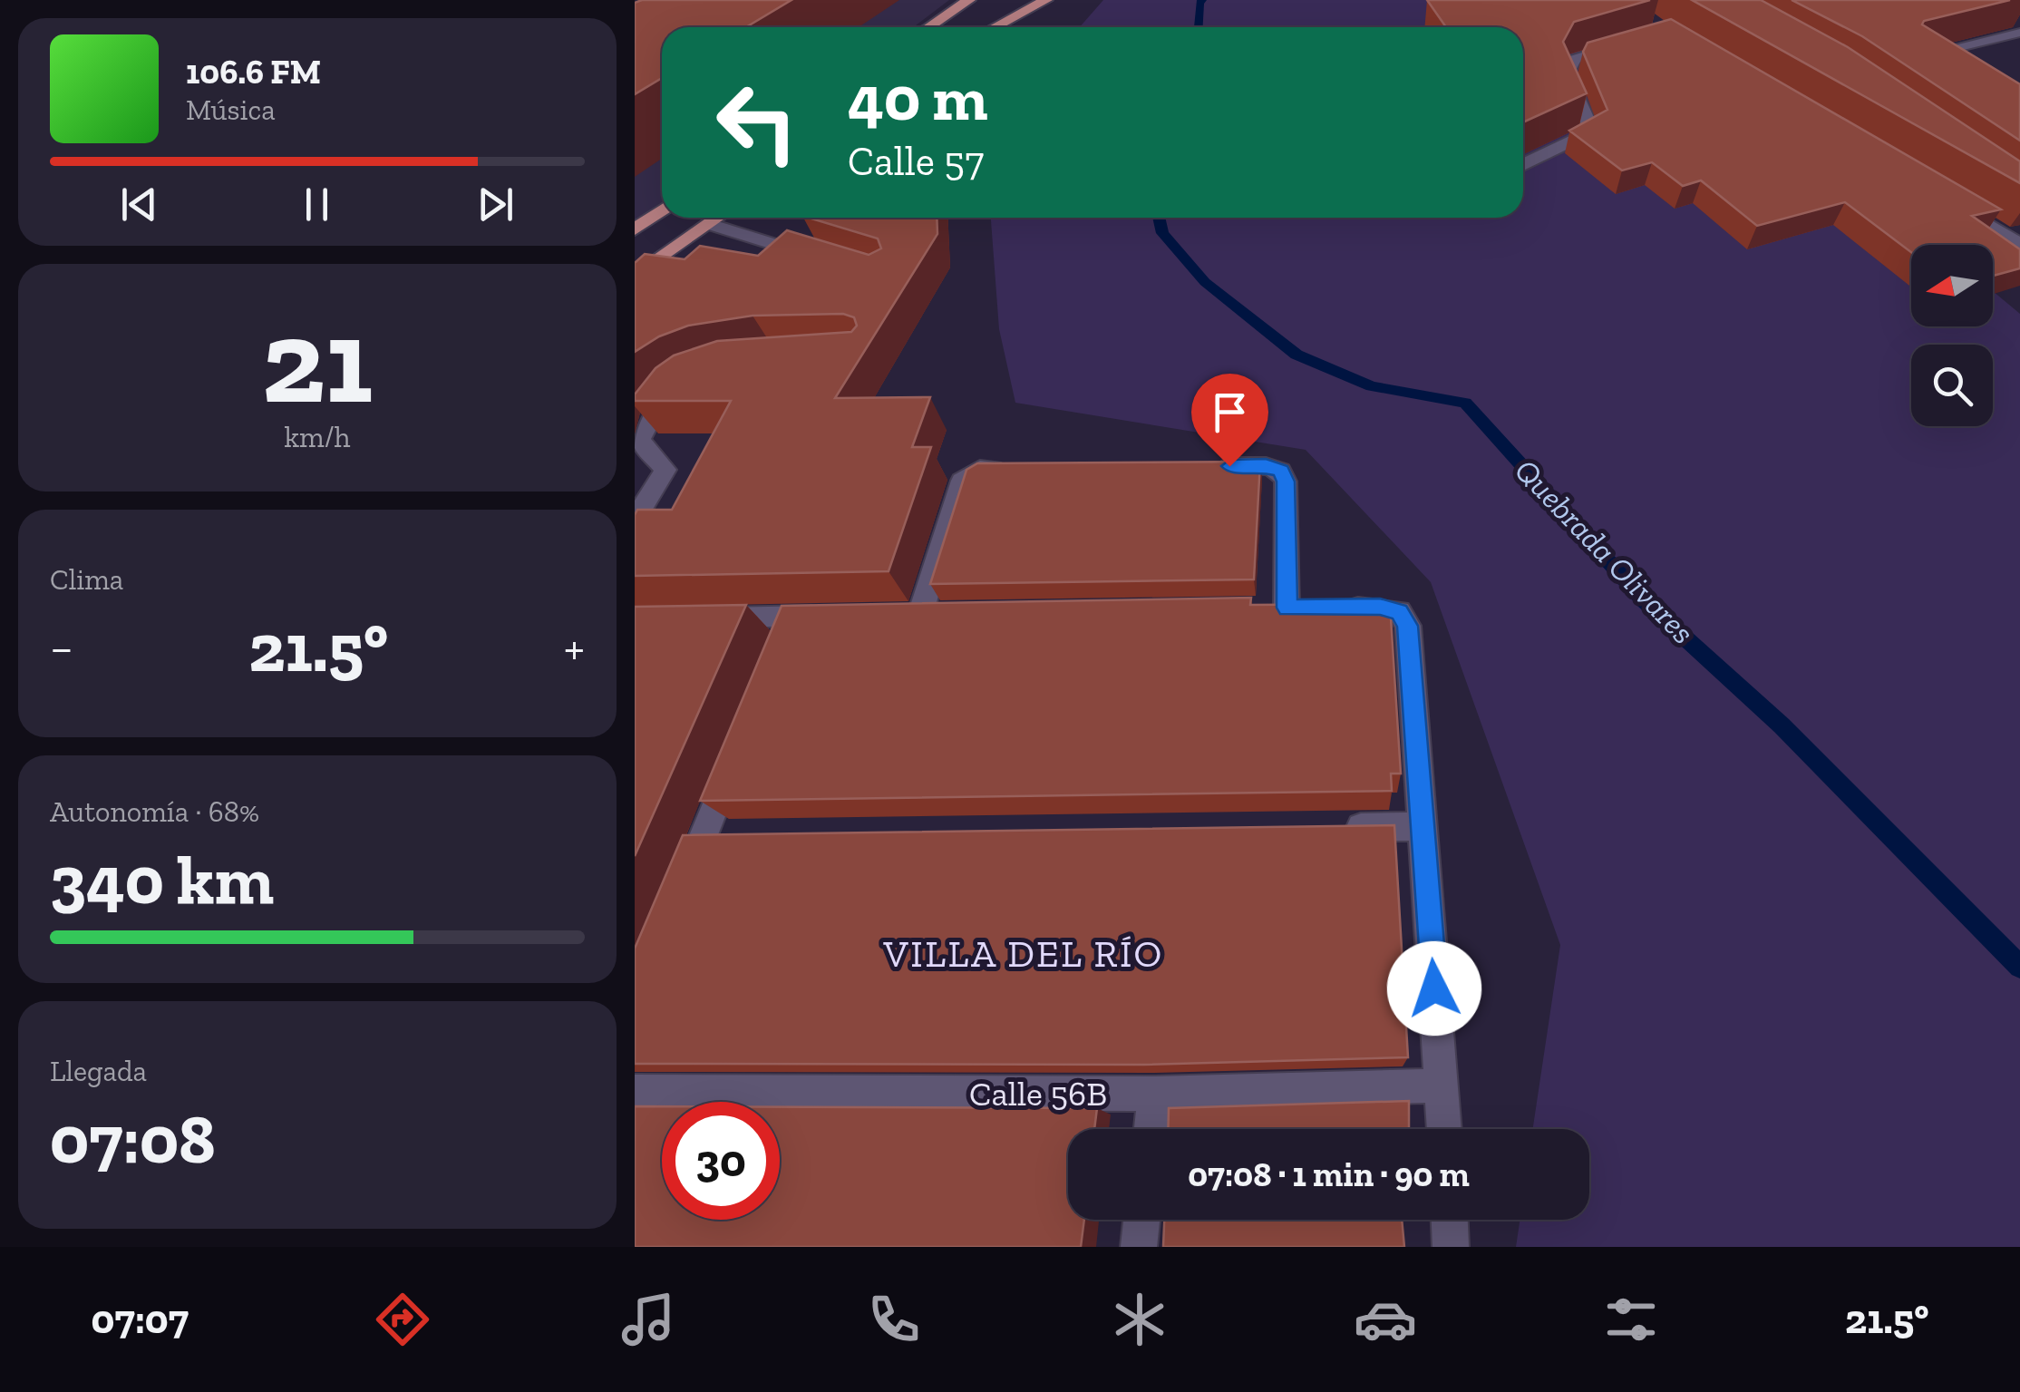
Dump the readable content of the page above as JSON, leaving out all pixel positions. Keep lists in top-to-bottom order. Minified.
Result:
{"streets":{"street":["Calle 56B"]},"districts":["VILLA DEL RÍO"],"water":["Quebrada Olivares"],"north":"left","page":{"turn":["40 m","Calle 57"],"song":["106.6 FM","Música"],"tile":[["21","km/h"],"Clima",["Autonomía · 68%","340 km"],["Llegada","07:08"]],"heat":["−","21.5°","+"],"limit":"30","trip":"07:08 · 1 min · 90 m","tabs":["07:07","21.5°"]}}
